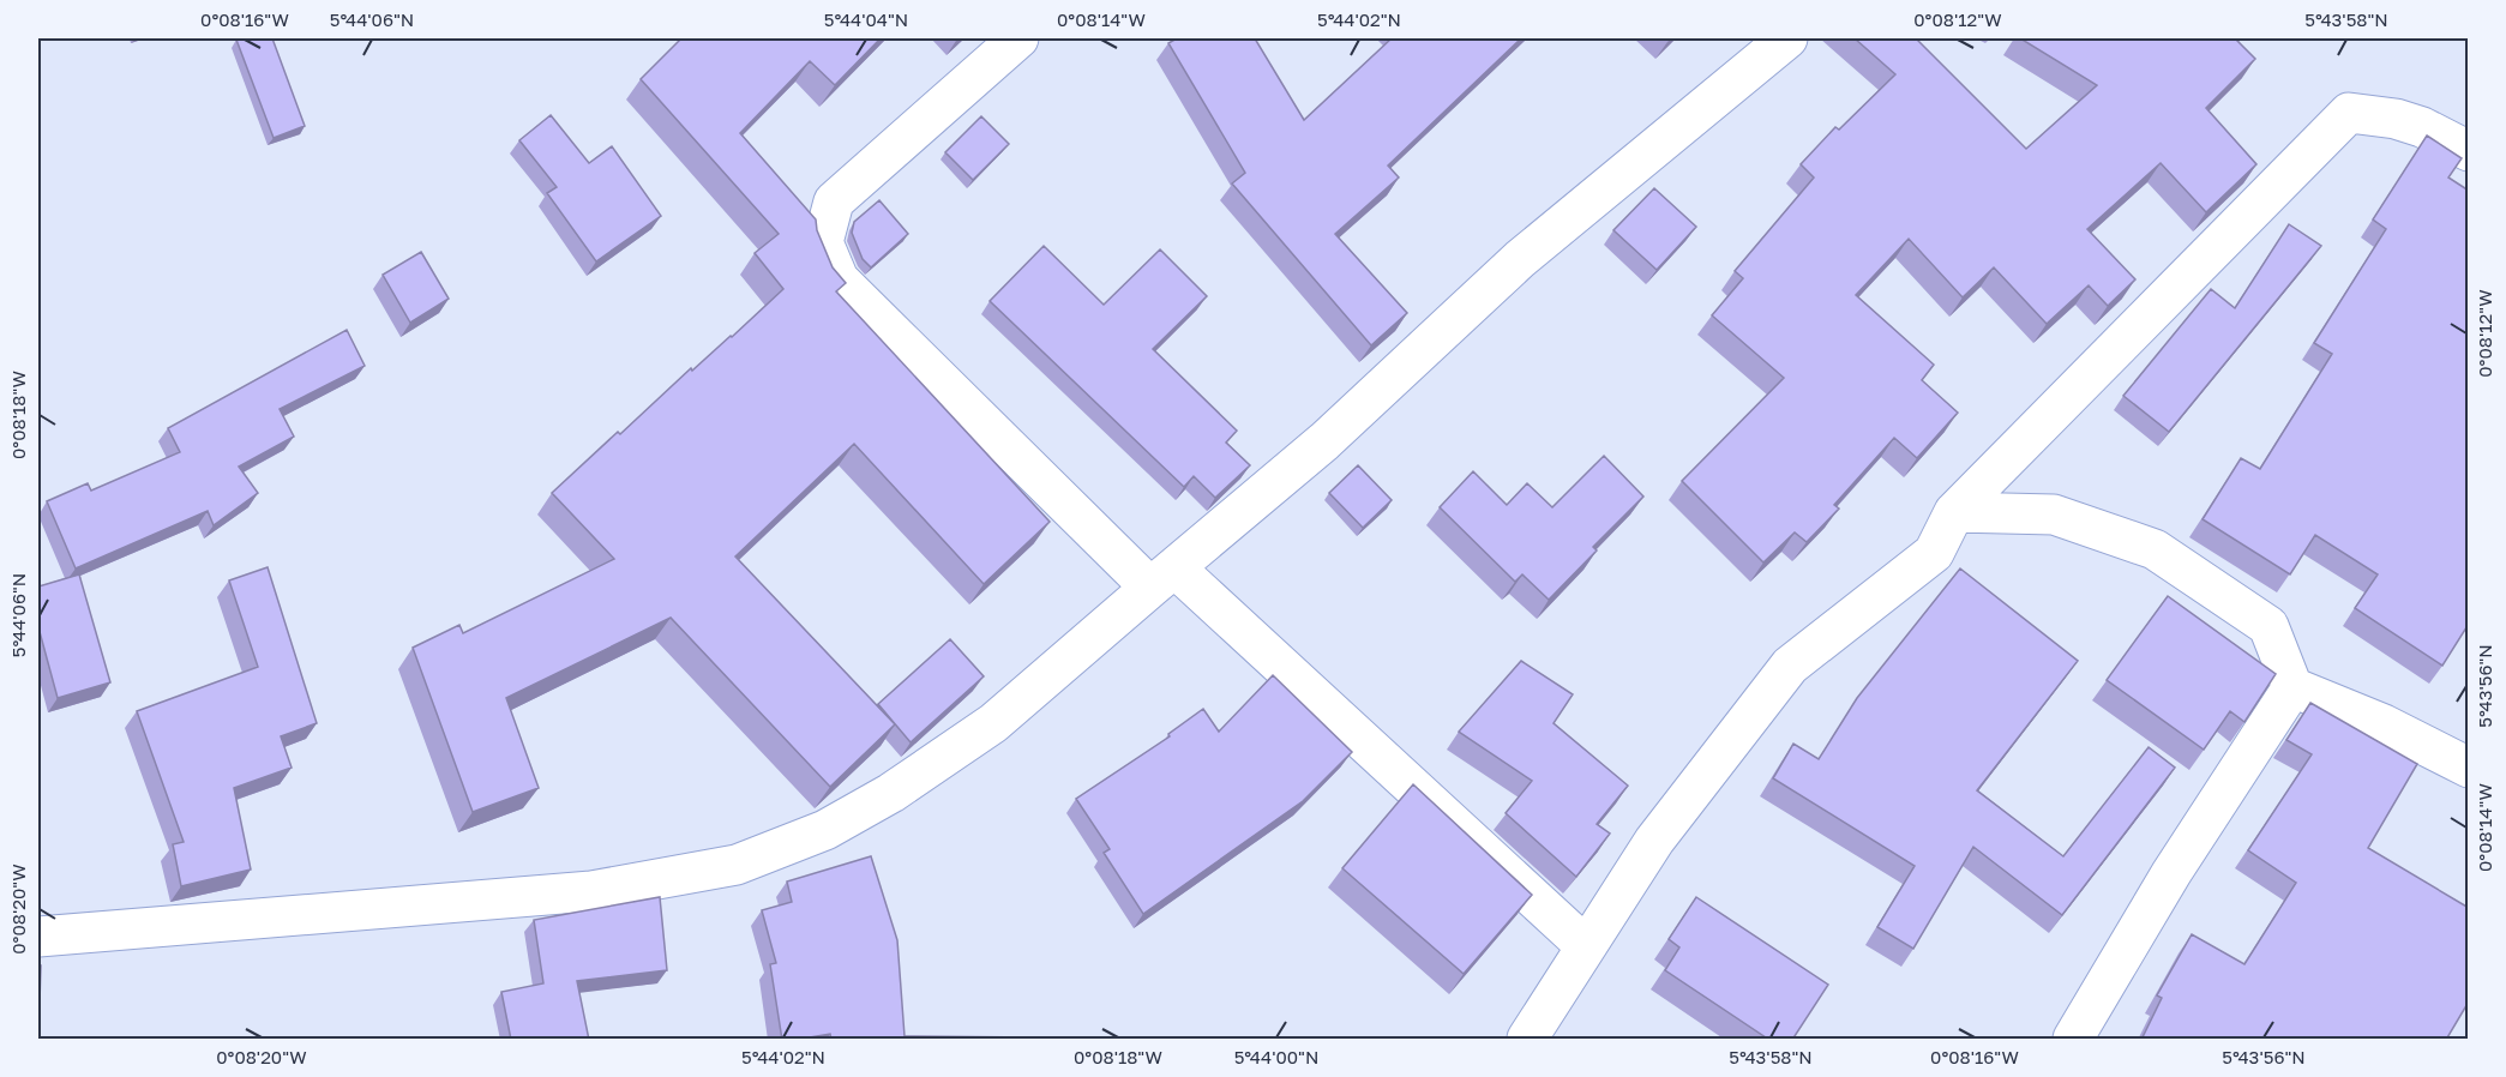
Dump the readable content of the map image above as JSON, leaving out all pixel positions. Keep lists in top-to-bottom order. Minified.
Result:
{"coordinates":["0°08'16\"W","5°44'06\"N","5°44'04\"N","0°08'14\"W","5°44'02\"N","0°08'12\"W","5°43'58\"N","0°08'18\"W","5°43'56\"N","0°08'20\"W","5°44'00\"N"]}
